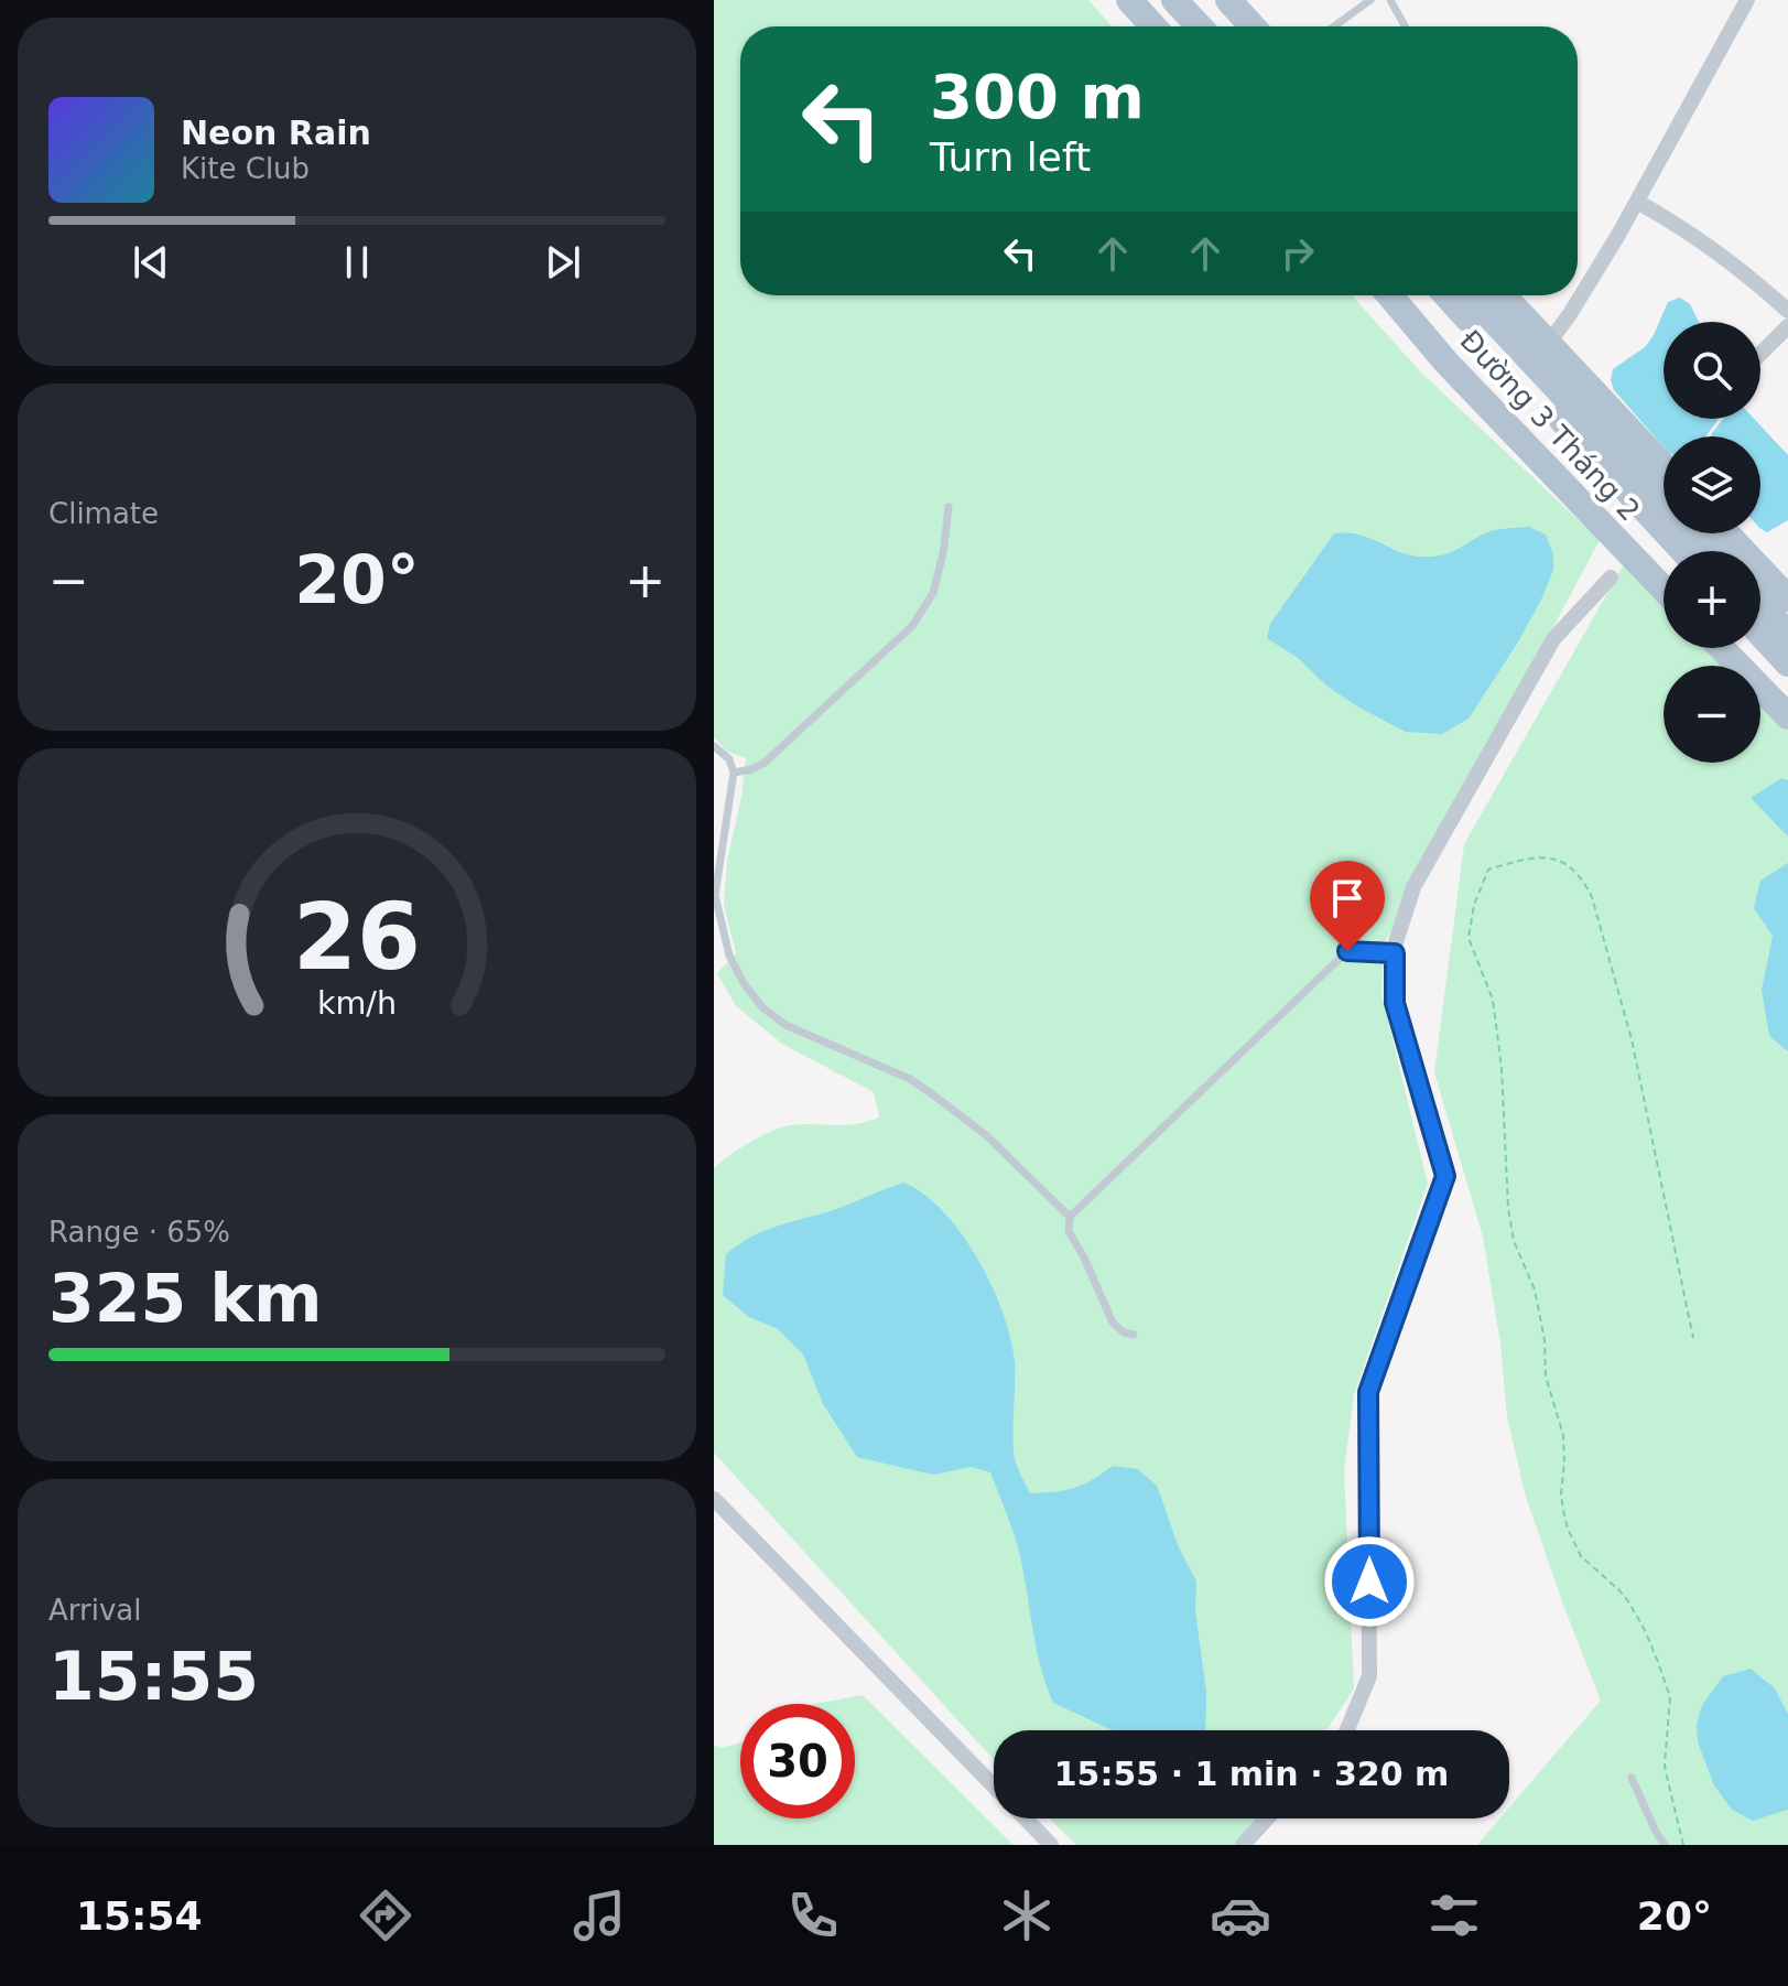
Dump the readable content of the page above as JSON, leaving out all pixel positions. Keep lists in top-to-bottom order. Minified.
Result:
{"streets":{"main road":["Đường 3 Tháng 2"]},"page":{"turn":["300 m","Turn left"],"song":["Neon Rain","Kite Club"],"map_buttons":["+","−"],"tile":["Climate",["Range · 65%","325 km"],["Arrival","15:55"]],"heat":["−","20°","+"],"limit":"30","trip":"15:55 · 1 min · 320 m","tabs":["15:54","20°"],"gauge":["26","km/h"]}}
